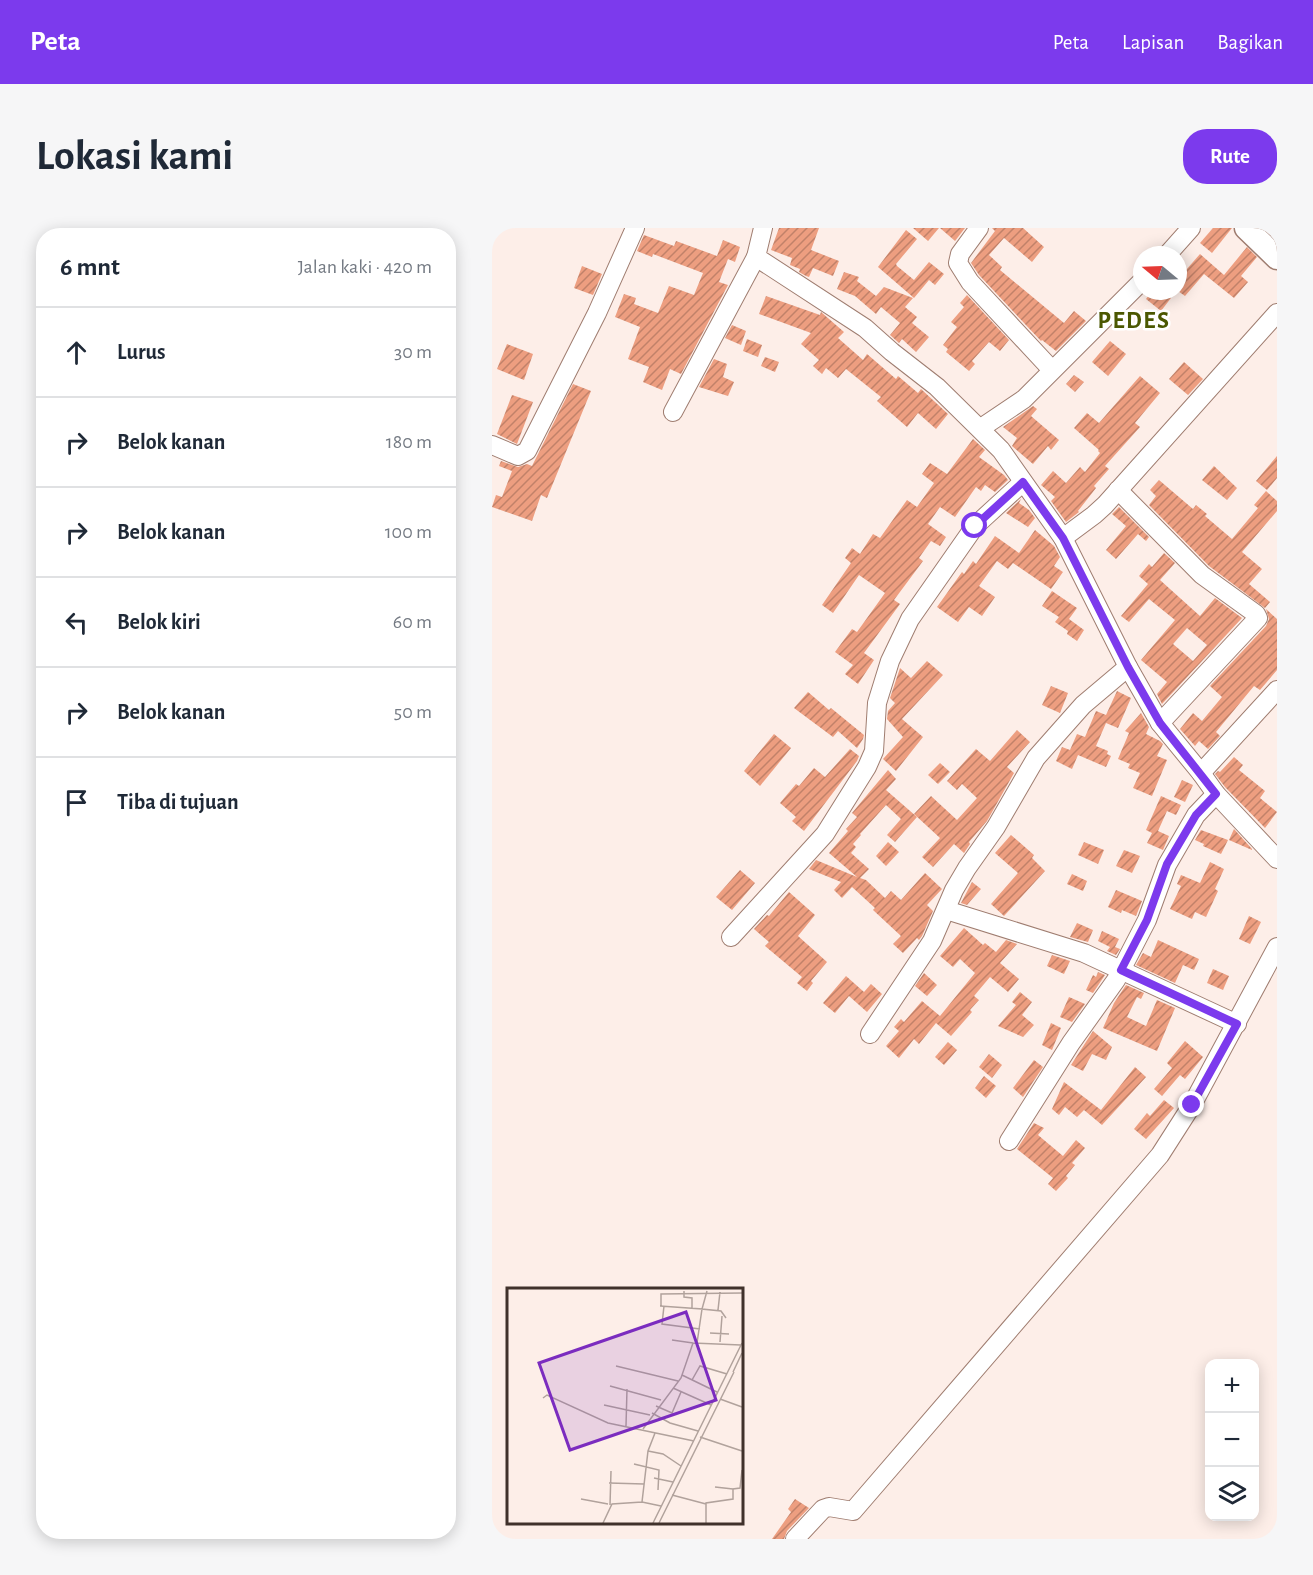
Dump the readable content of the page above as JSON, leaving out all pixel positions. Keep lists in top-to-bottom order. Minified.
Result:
{"districts":["PEDES"],"north":"left","page":{"header":"Peta","nav":["Peta","Lapisan","Bagikan"],"buttons":"Rute","title":"Lokasi kami","heading":["6 mnt","Jalan kaki · 420 m"],"list":[["Lurus","30 m"],["Belok kanan","180 m"],["Belok kanan","100 m"],["Belok kiri","60 m"],["Belok kanan","50 m"],"Tiba di tujuan"],"map_buttons":["+","−"]}}
